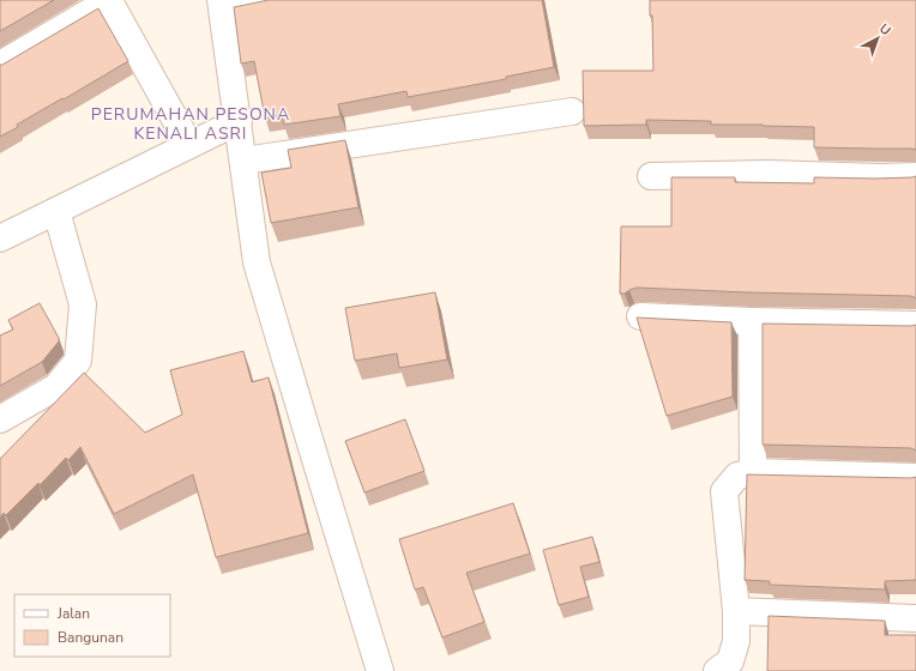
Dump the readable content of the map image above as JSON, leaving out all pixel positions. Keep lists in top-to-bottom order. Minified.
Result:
{"districts":["PERUMAHAN PESONA KENALI ASRI"],"legend":["Jalan","Bangunan"],"north":"top right"}
